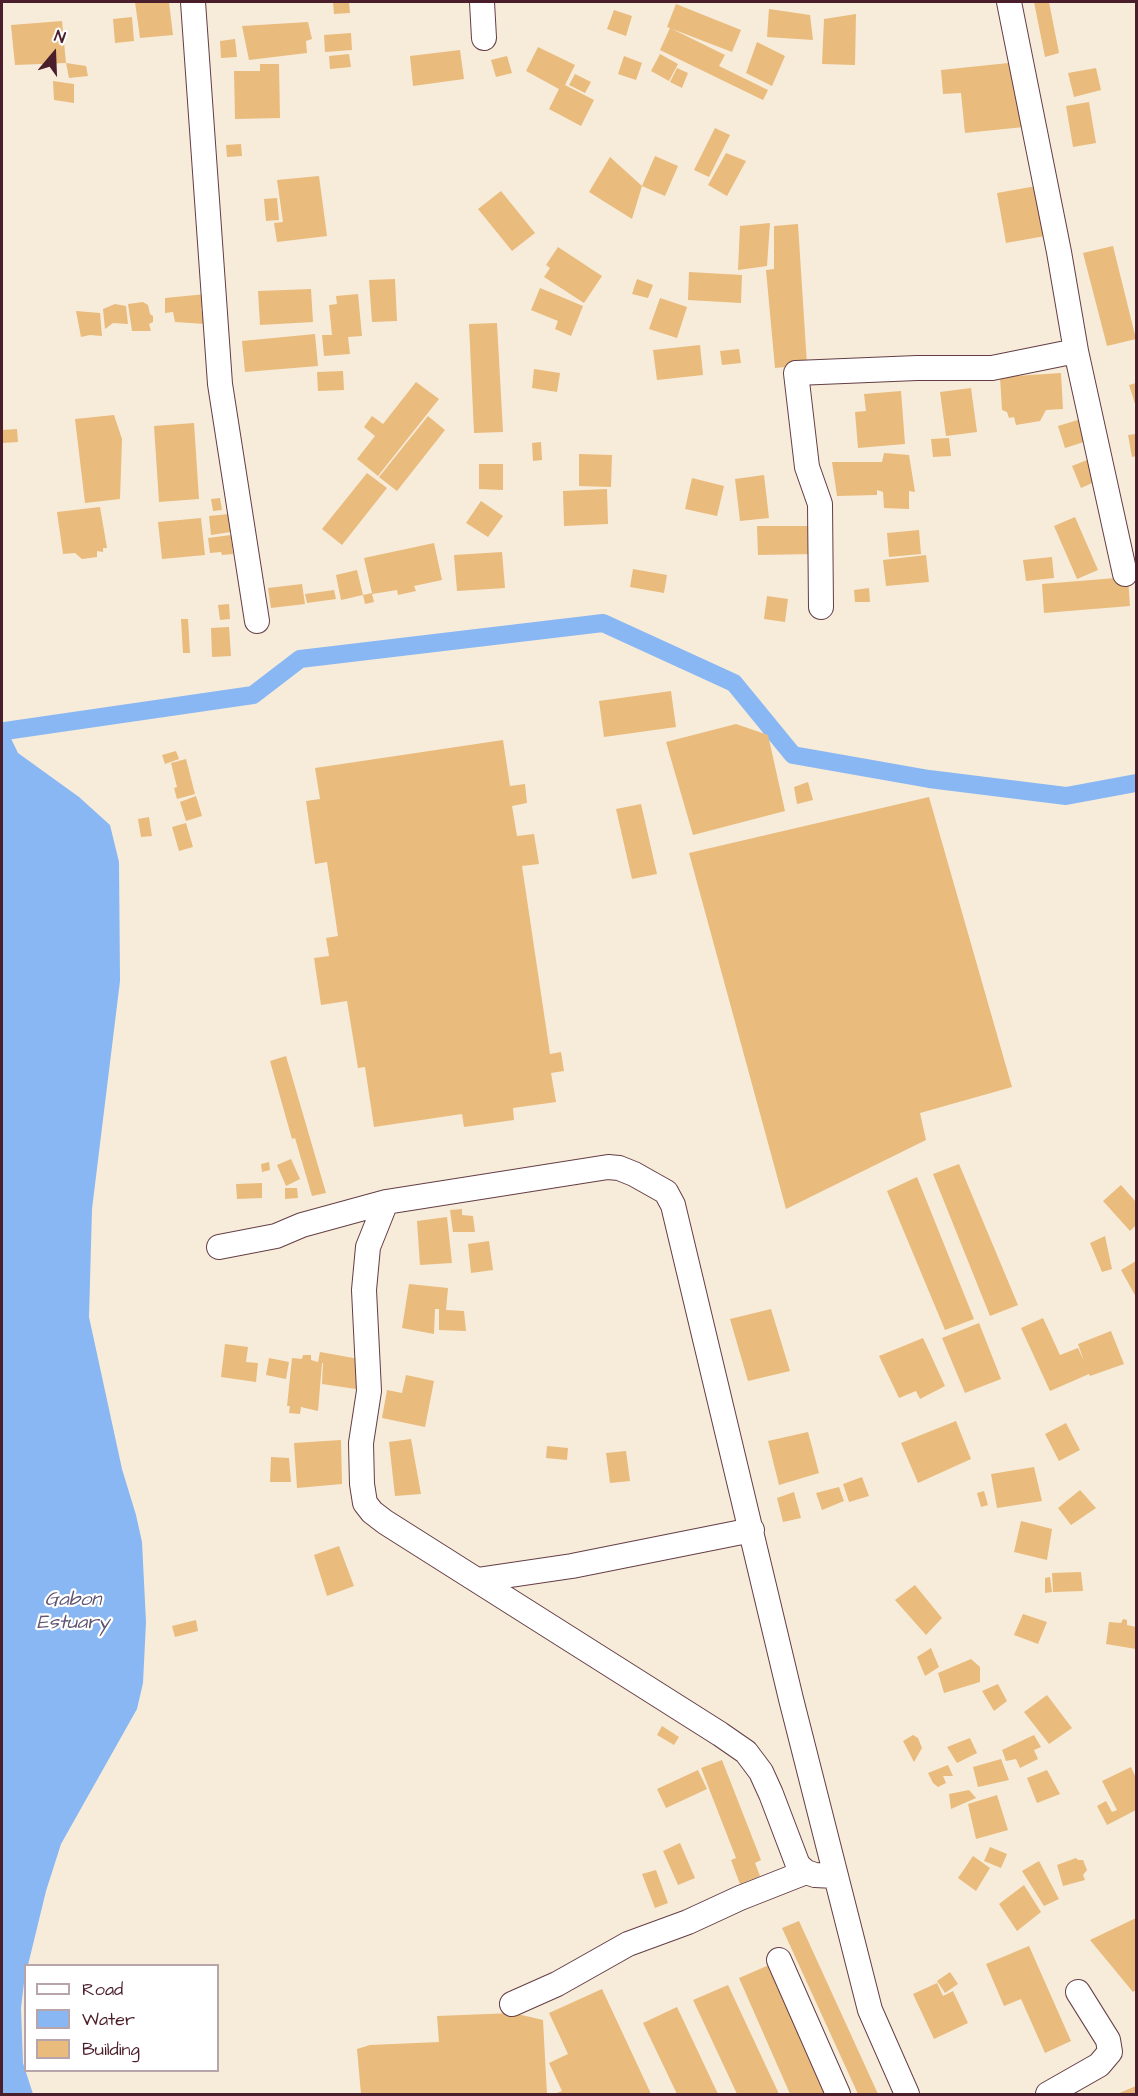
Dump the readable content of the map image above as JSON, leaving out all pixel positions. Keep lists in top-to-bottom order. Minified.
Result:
{"water":["Gabon Estuary"],"legend":["Road","Water","Building"],"north":"top"}
